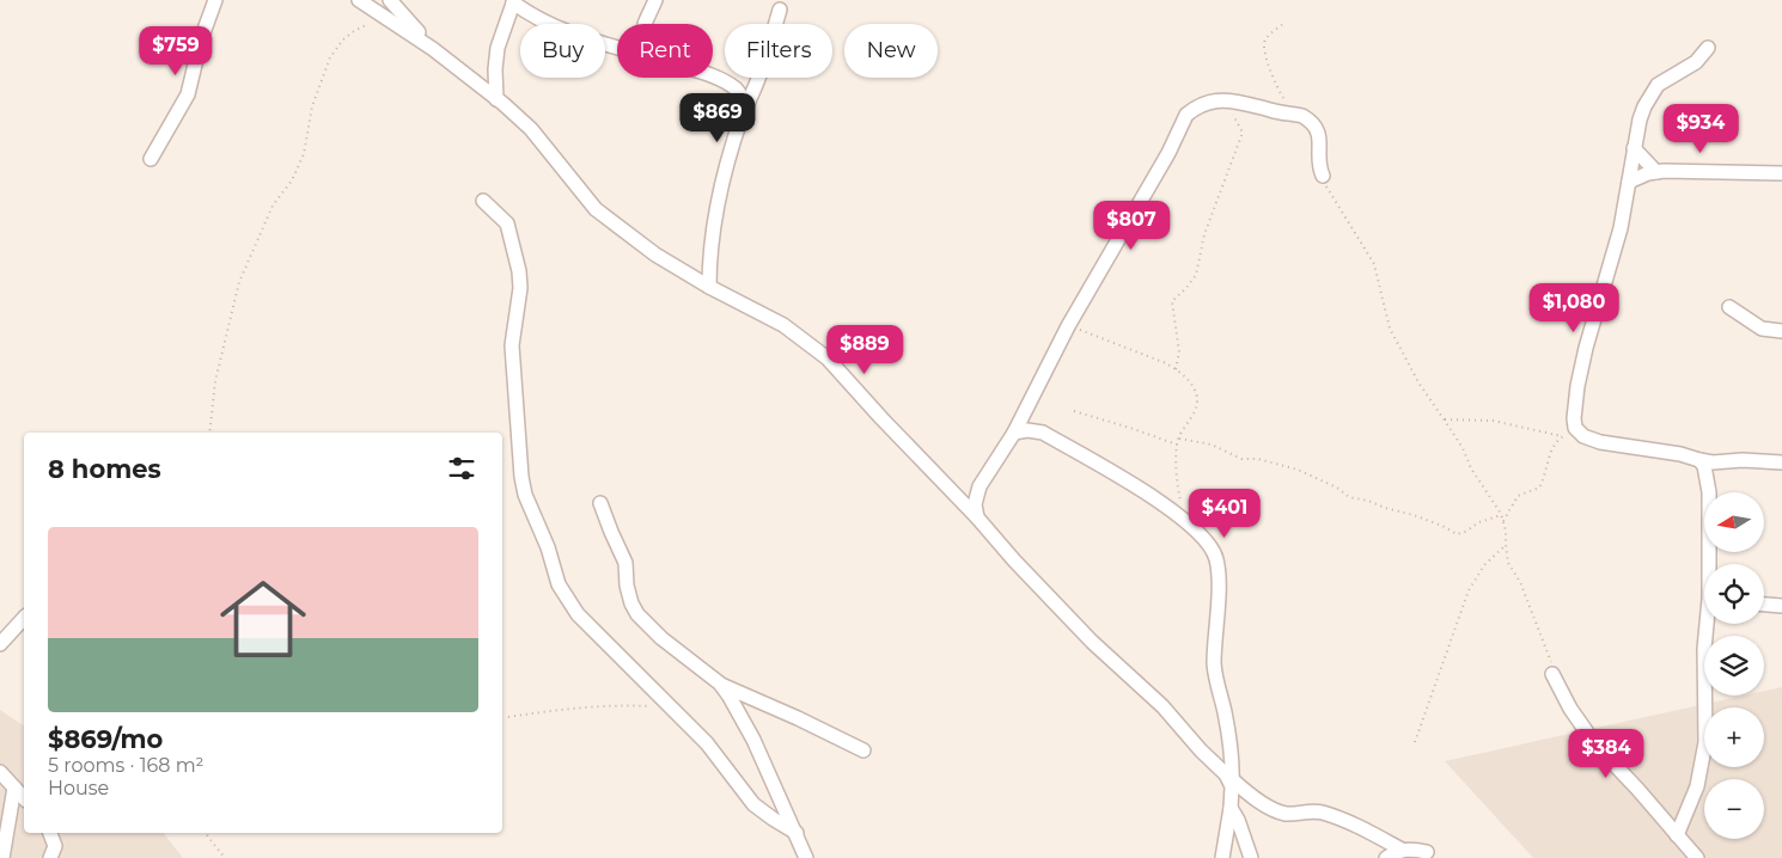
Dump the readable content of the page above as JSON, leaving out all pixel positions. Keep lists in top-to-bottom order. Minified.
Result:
{"north":"left","page":{"chip":["Buy","Rent","Filters","New"],"price":["$759","$869","$934","$807","$1,080","$889","$401","$384"],"heading":"8 homes","map_buttons":["+","−"],"list":[{"name":"$869/mo","note":"5 rooms · 168 m² · House"}]}}
